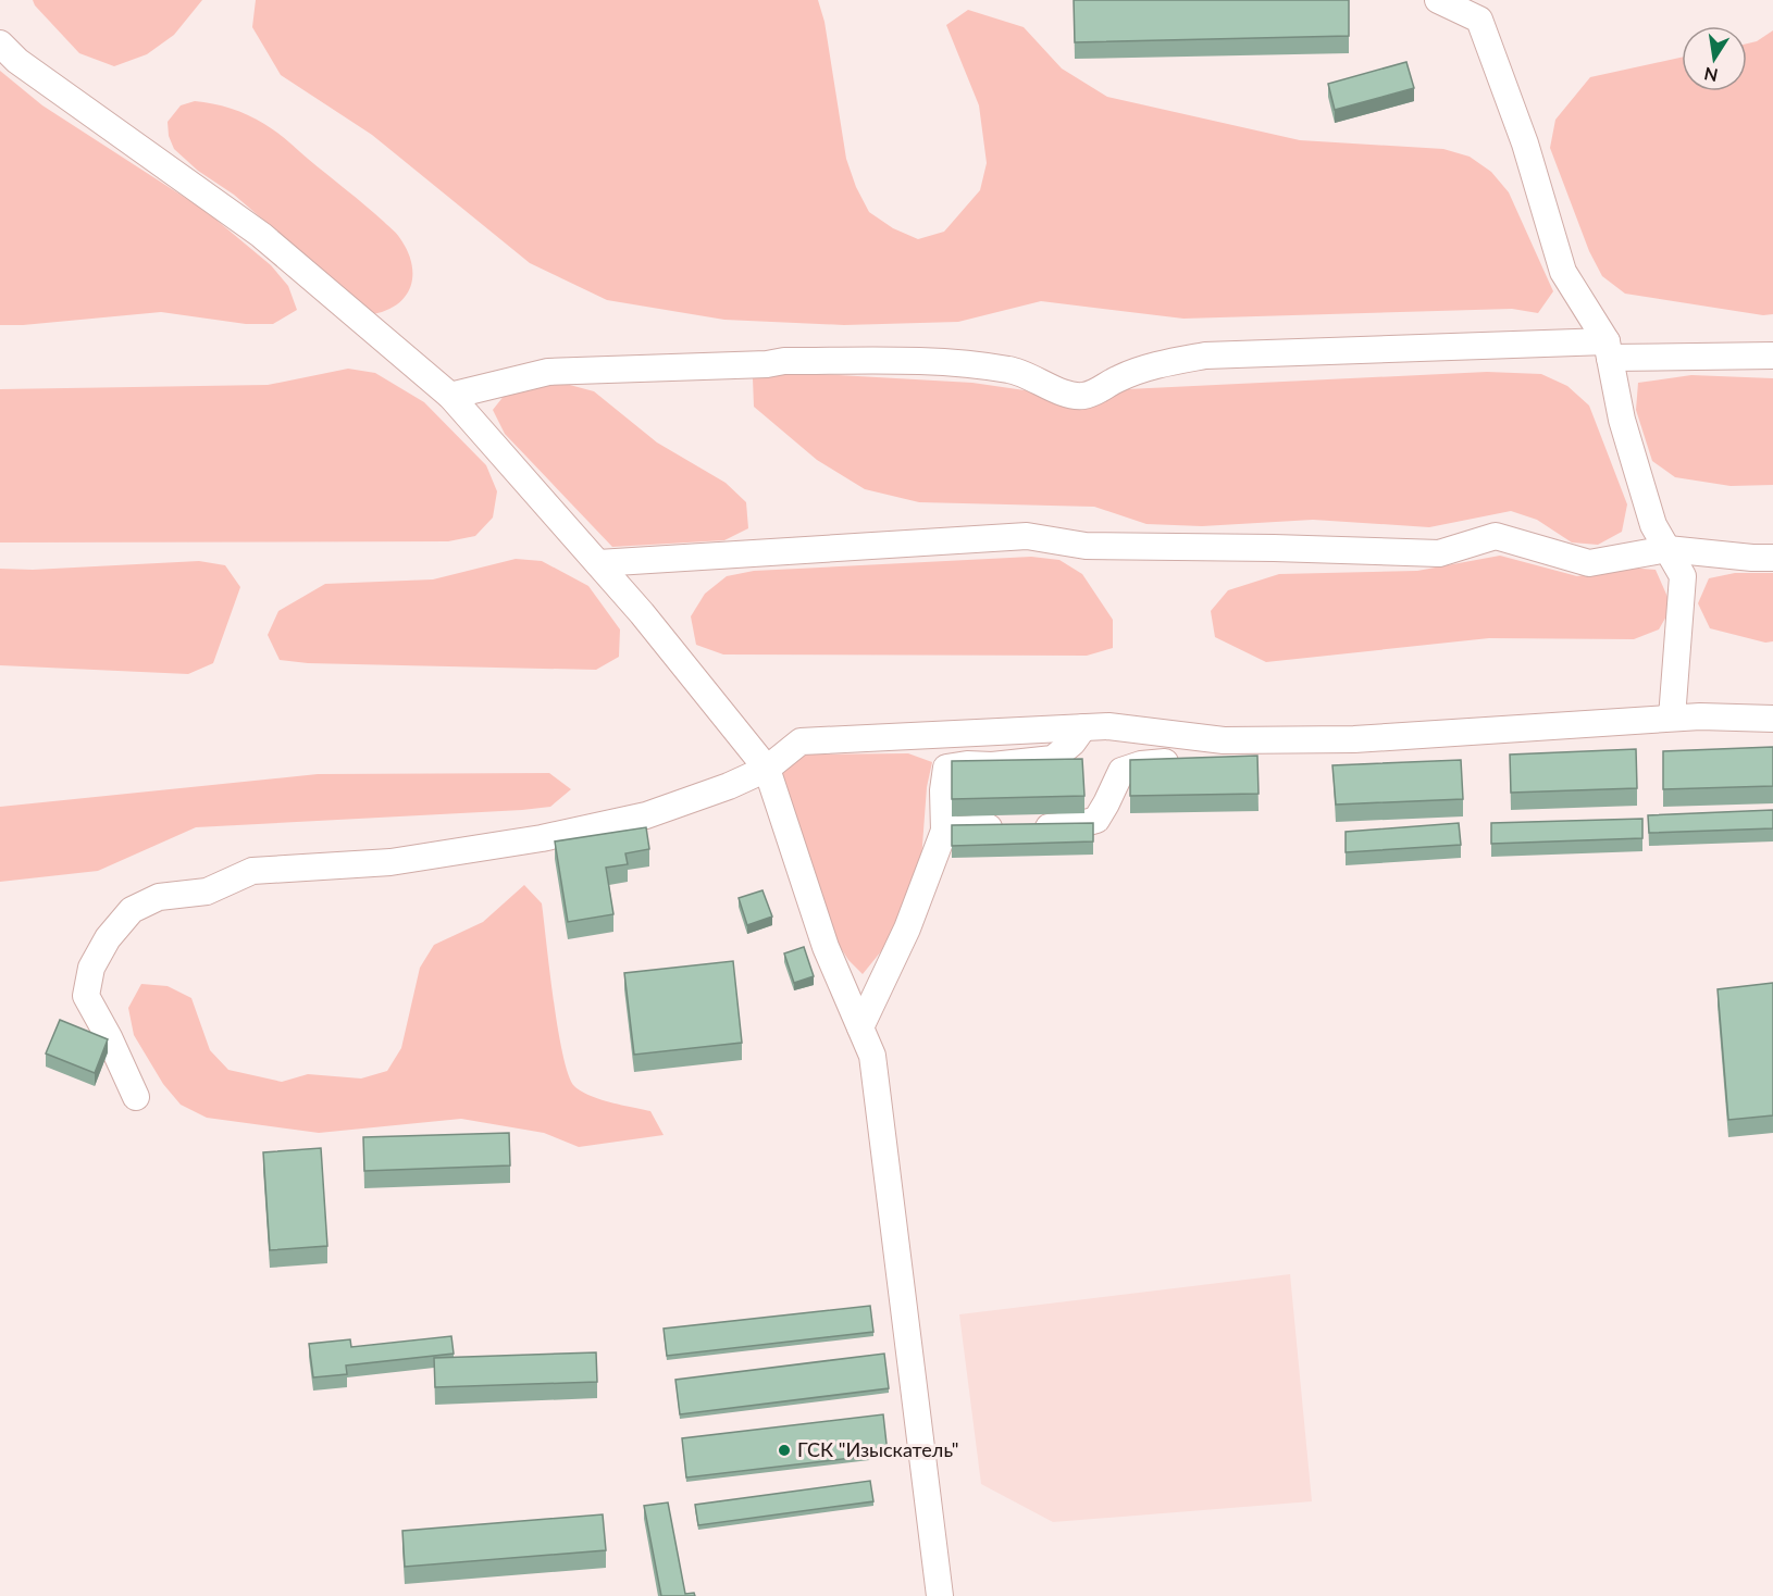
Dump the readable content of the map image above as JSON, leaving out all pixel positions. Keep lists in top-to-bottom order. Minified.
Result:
{"places":["ГСК \"Изыскатель\""],"north":"bottom"}
